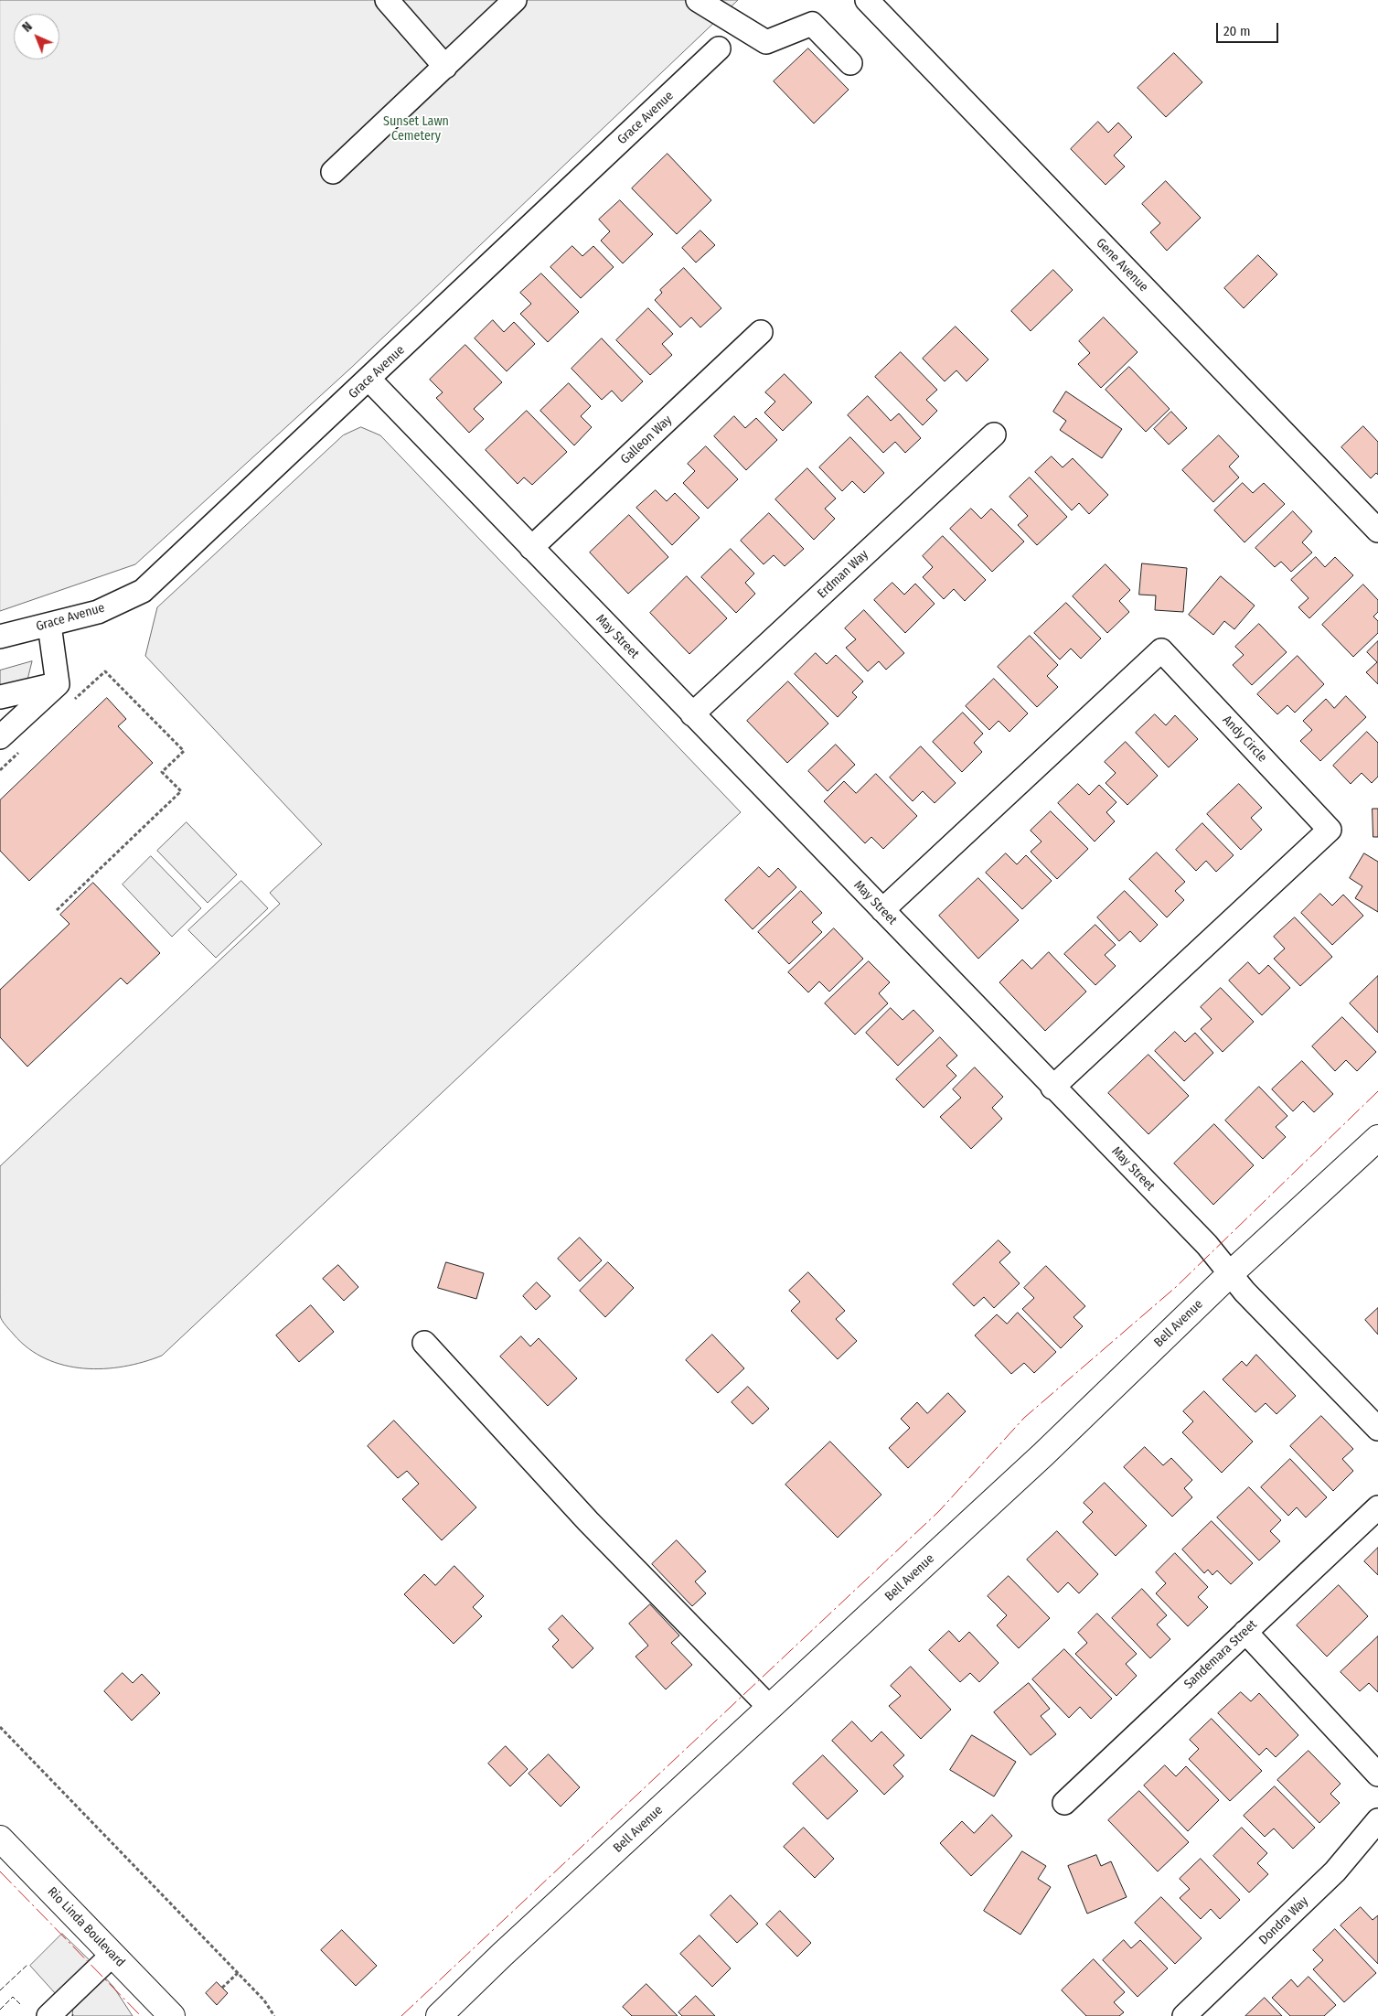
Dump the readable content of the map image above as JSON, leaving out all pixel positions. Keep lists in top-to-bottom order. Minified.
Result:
{"streets":{"main road":["Bell Avenue","Rio Linda Boulevard"],"street":["Grace Avenue","Gene Avenue","Galleon Way","Erdman Way","May Street","Andy Circle","Sandemara Street","Dondra Way"]},"crossings":[["Grace Avenue","May Street"],["Galleon Way","May Street"],["Erdman Way","May Street"],["May Street","Andy Circle"],["May Street","Bell Avenue"]],"parks":["Sunset Lawn Cemetery"],"scale_bar":"20 m","north":"top left"}
